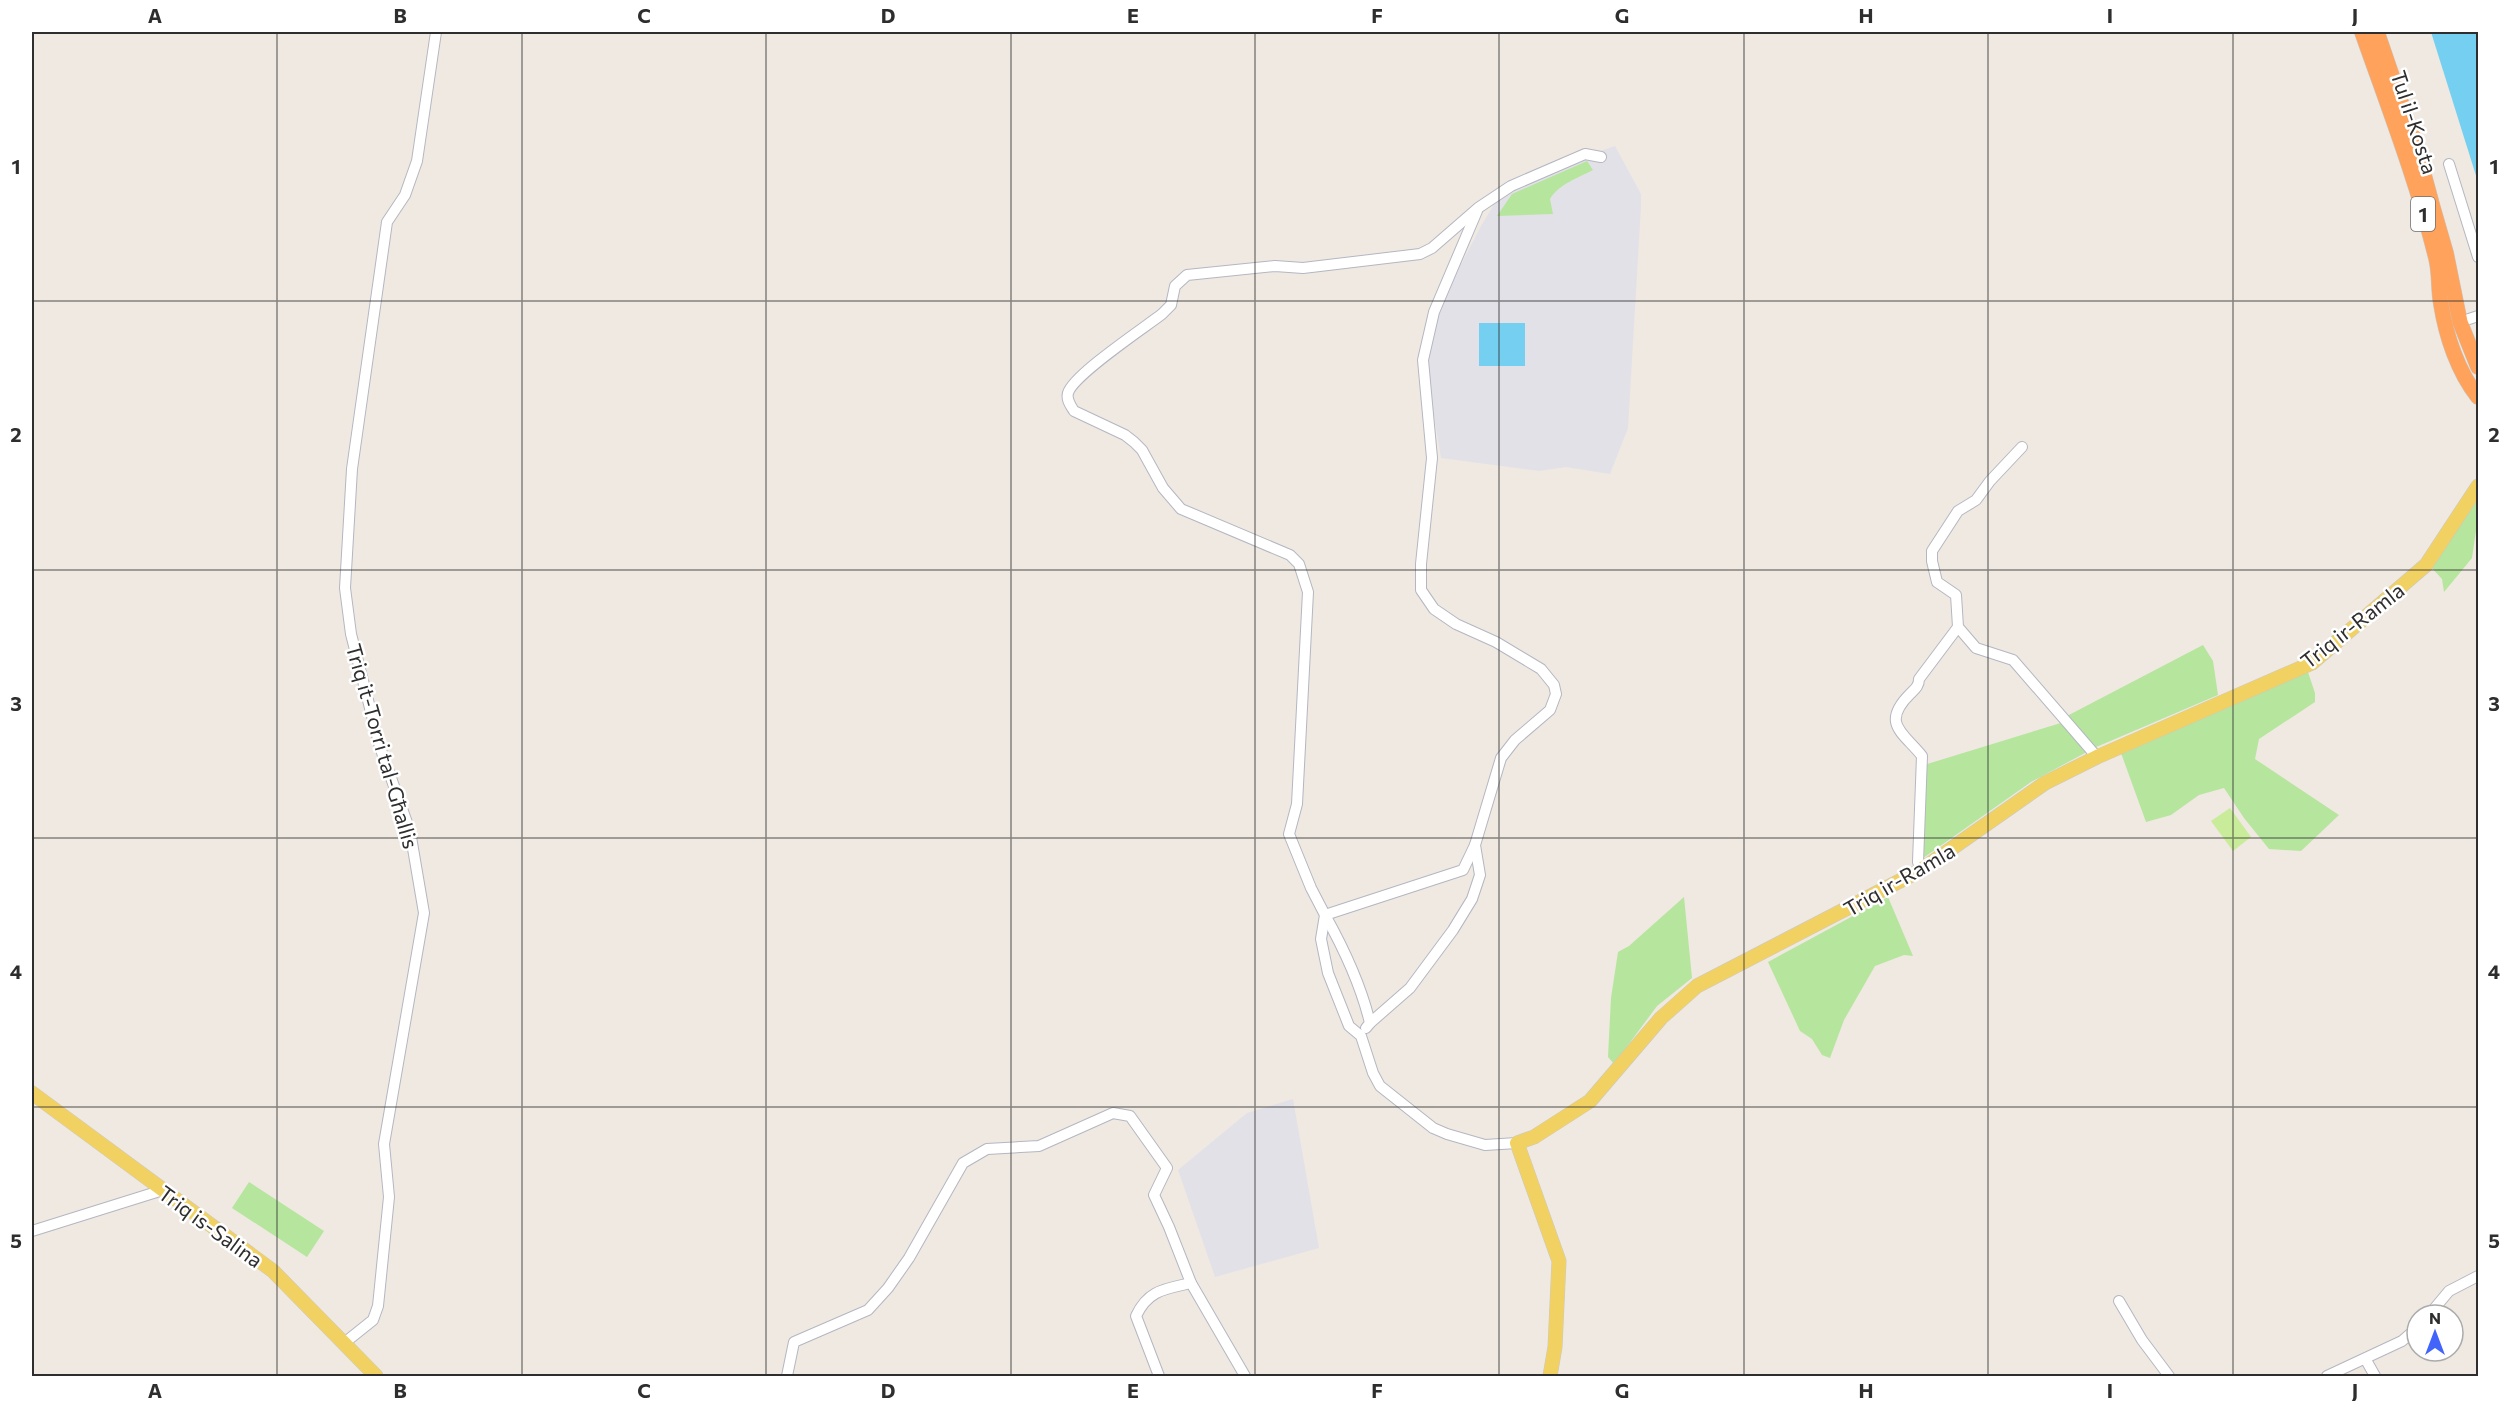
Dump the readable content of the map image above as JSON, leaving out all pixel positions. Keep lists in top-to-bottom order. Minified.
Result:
{"streets":{"highway":["Tul il-Kosta","1"],"main road":["Triq ir-Ramla","Triq is-Salina"],"street":["Triq it-Torri tal-Għallis"]},"crossings":[["Triq it-Torri tal-Għallis","Triq is-Salina"]],"north":"top","grid":{"columns":["A","B","C","D","E","F","G","H","I","J"],"rows":["1","2","3","4","5"]}}
